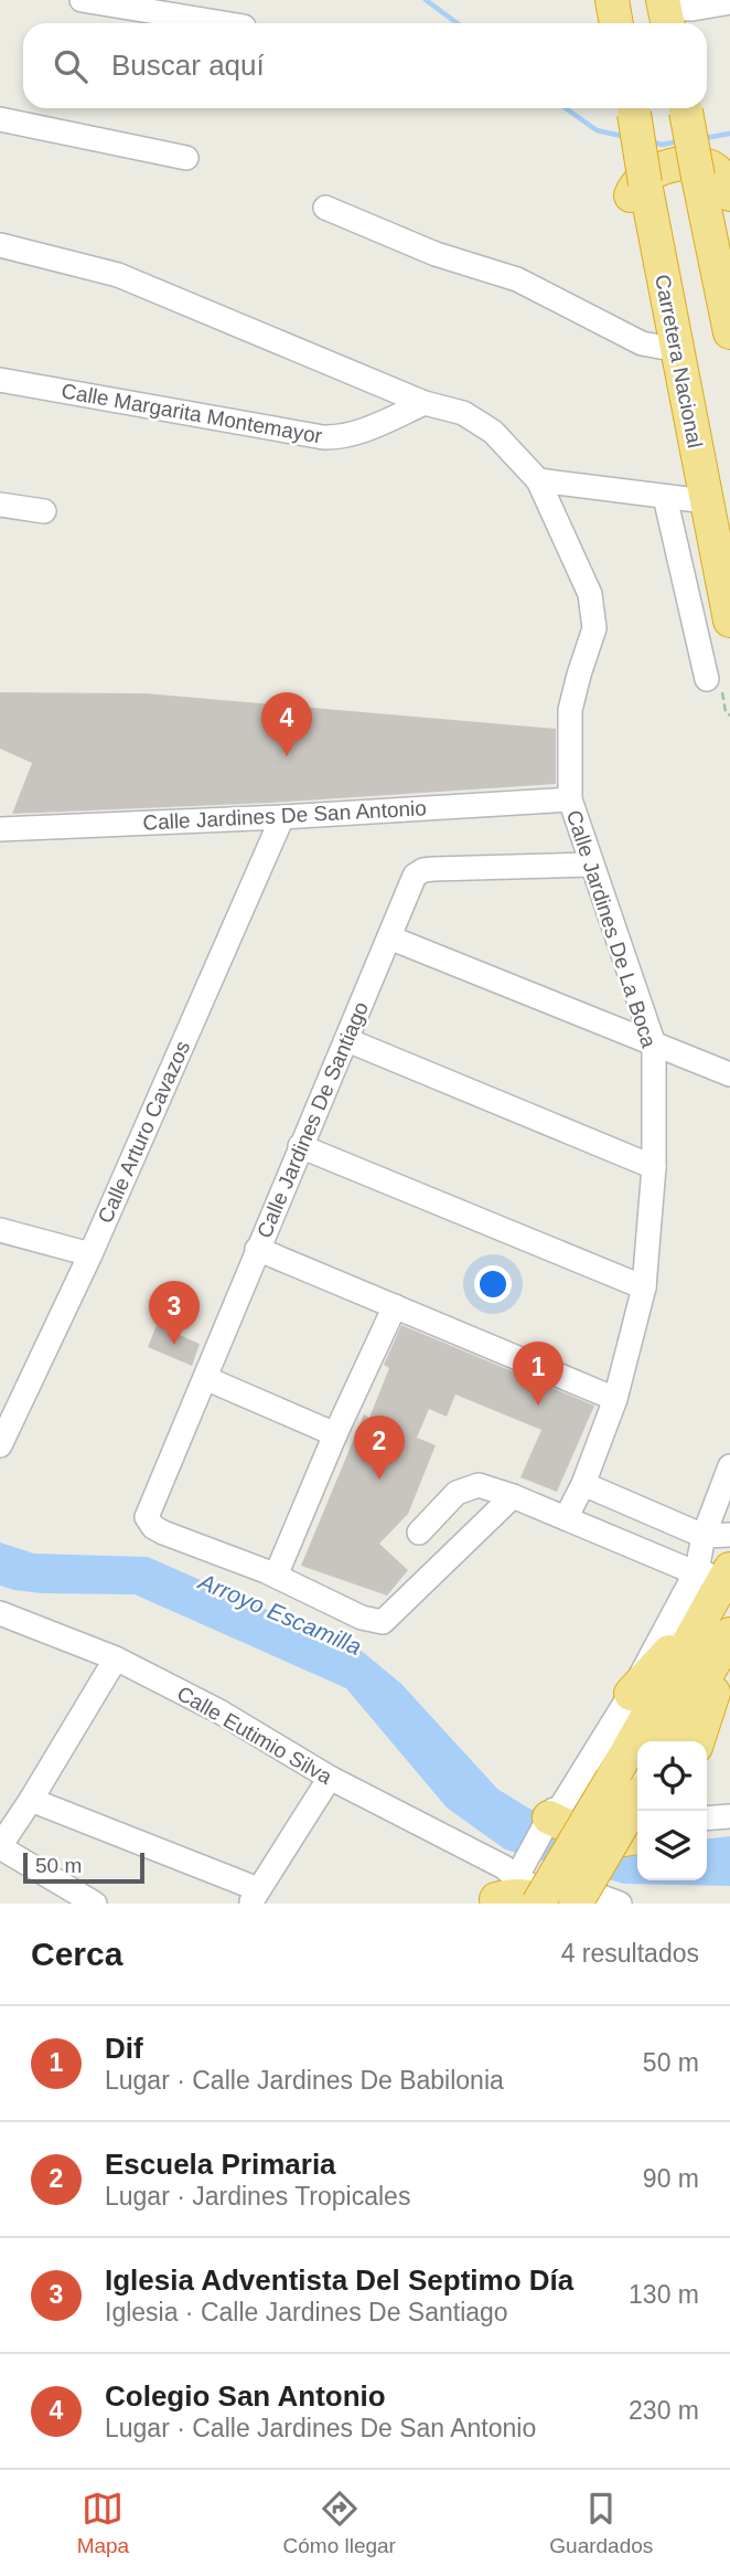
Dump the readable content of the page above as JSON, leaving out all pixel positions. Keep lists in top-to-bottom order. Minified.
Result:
{"streets":{"highway":["Carretera Nacional"],"street":["Calle Margarita Montemayor","Calle Jardines De San Antonio","Calle Jardines De La Boca","Calle Jardines De Santiago","Calle Arturo Cavazos","Calle Eutimio Silva"]},"crossings":[["Calle Margarita Montemayor","Calle Jardines De La Boca"],["Calle Jardines De San Antonio","Calle Jardines De La Boca"],["Calle Jardines De San Antonio","Calle Arturo Cavazos"],["Calle Jardines De La Boca","Calle Jardines De Santiago"]],"water":["Arroyo Escamilla"],"scale_bar":"50 m","page":{"search":"Buscar aquí","pins":["4","3","1","2"],"scale":"50 m","heading":["Cerca","4 resultados"],"list":[{"mark":"1","name":"Dif","note":"Lugar · Calle Jardines De Babilonia","value":"50 m"},{"mark":"2","name":"Escuela Primaria","note":"Lugar · Jardines Tropicales","value":"90 m"},{"mark":"3","name":"Iglesia Adventista Del Septimo Día","note":"Iglesia · Calle Jardines De Santiago","value":"130 m"},{"mark":"4","name":"Colegio San Antonio","note":"Lugar · Calle Jardines De San Antonio","value":"230 m"}],"nav":["Mapa","Cómo llegar","Guardados"]}}
